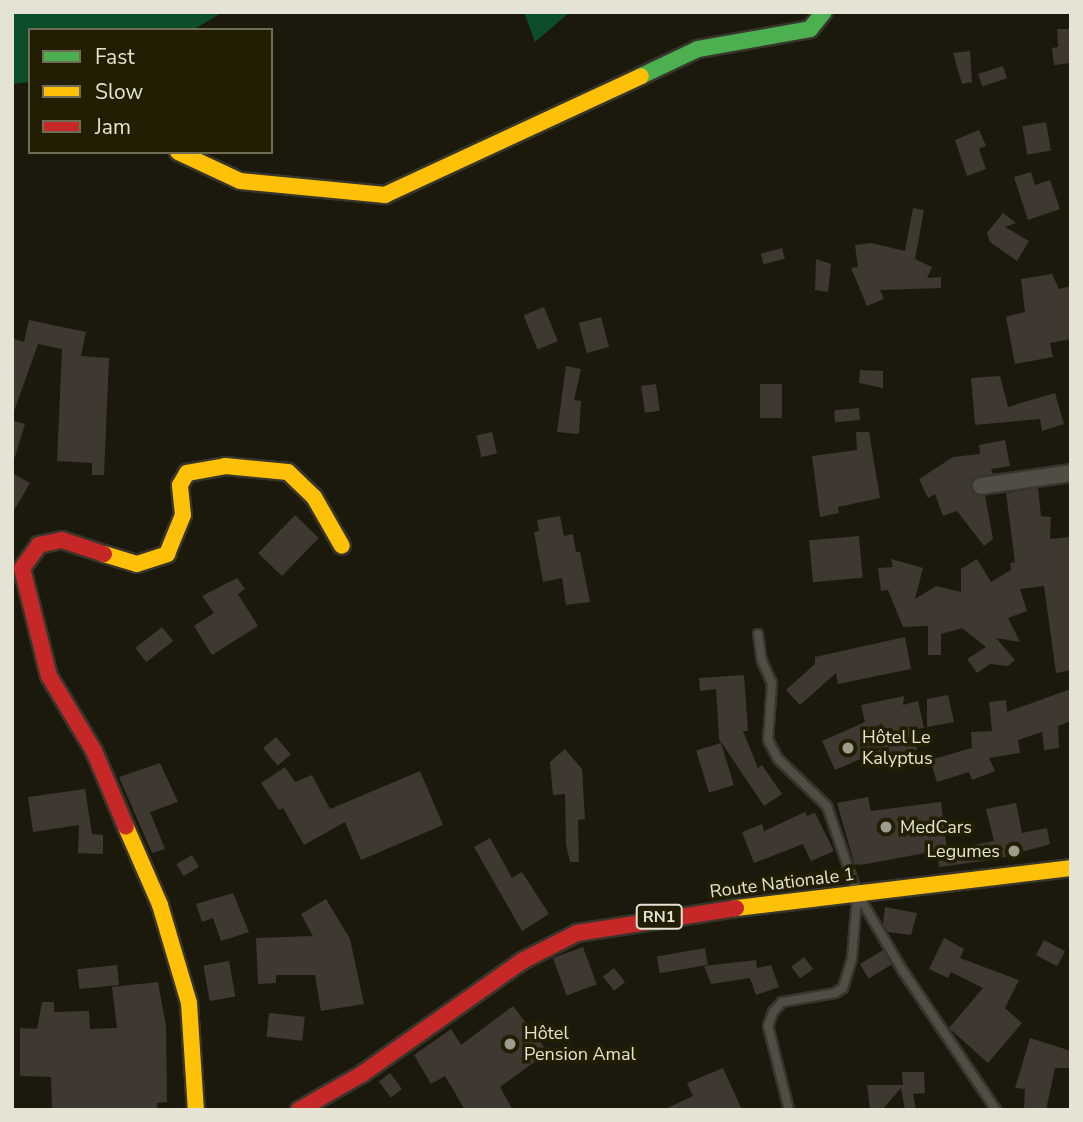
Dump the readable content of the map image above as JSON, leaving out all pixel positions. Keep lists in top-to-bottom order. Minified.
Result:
{"streets":{"street":["Route Nationale 1","RN1"]},"places":["Hôtel Le Kalyptus","MedCars","Legumes","Hôtel Pension Amal"],"legend":["Fast","Slow","Jam"]}
